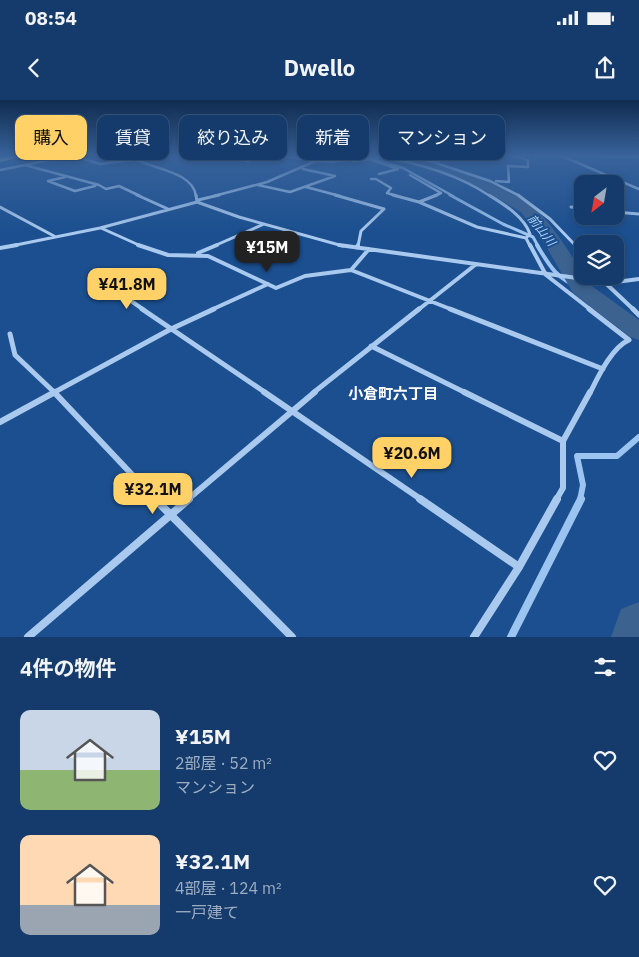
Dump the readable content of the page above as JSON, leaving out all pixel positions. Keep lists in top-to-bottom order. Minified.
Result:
{"districts":["小倉町六丁目"],"water":["前山川"],"north":"bottom left","page":{"status":"08:54","header":"Dwello","chip":["購入","賃貸","絞り込み","新着","マンション"],"price":["¥15M","¥41.8M","¥20.6M","¥32.1M"],"heading":"4件の物件","list":[{"name":"¥15M","note":"2部屋 · 52 m² · マンション"},{"name":"¥32.1M","note":"4部屋 · 124 m² · 一戸建て"}]}}
